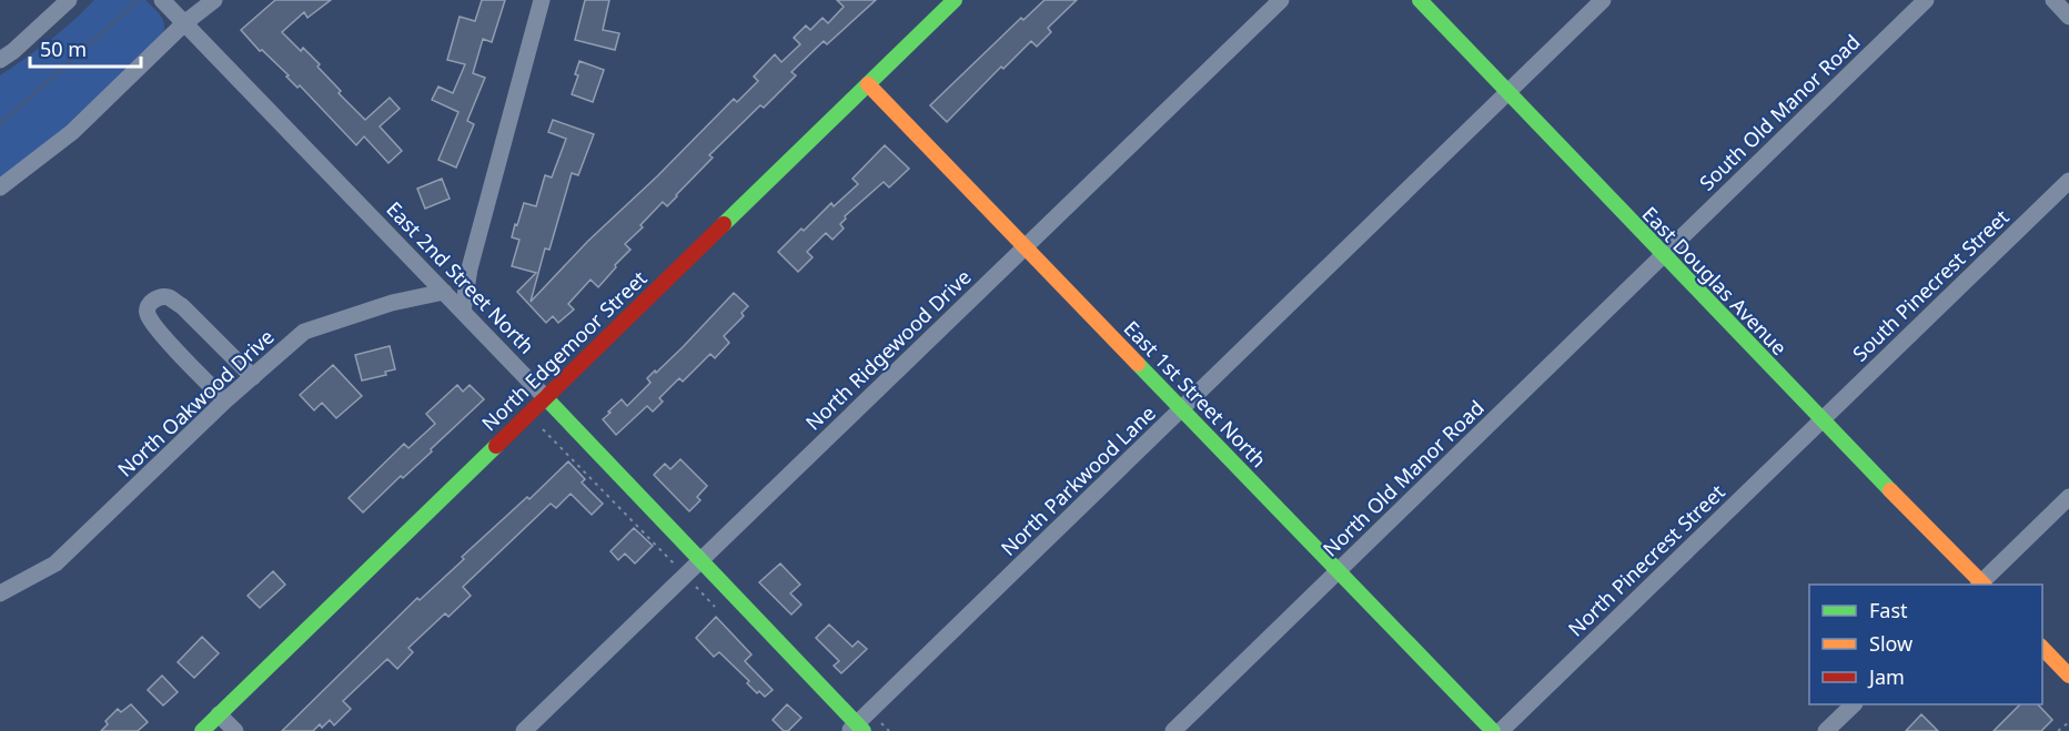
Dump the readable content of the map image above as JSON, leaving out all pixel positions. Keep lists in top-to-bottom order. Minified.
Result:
{"streets":{"street":["South Old Manor Road","East 2nd Street North","East Douglas Avenue","South Pinecrest Street","North Ridgewood Drive","North Edgemoor Street","East 1st Street North","North Oakwood Drive","North Old Manor Road","North Parkwood Lane","North Pinecrest Street"]},"crossings":[["South Old Manor Road","East Douglas Avenue"],["South Old Manor Road","North Old Manor Road"],["East 2nd Street North","North Ridgewood Drive"],["East 2nd Street North","North Edgemoor Street"],["East 2nd Street North","North Oakwood Drive"],["East 2nd Street North","North Parkwood Lane"],["East Douglas Avenue","South Pinecrest Street"],["East Douglas Avenue","North Old Manor Road"],["East Douglas Avenue","North Parkwood Lane"],["East Douglas Avenue","North Pinecrest Street"],["South Pinecrest Street","North Pinecrest Street"],["North Ridgewood Drive","East 1st Street North"],["North Edgemoor Street","East 1st Street North"],["East 1st Street North","North Old Manor Road"],["East 1st Street North","North Parkwood Lane"]],"legend":["Fast","Slow","Jam"],"scale_bar":"50 m"}
